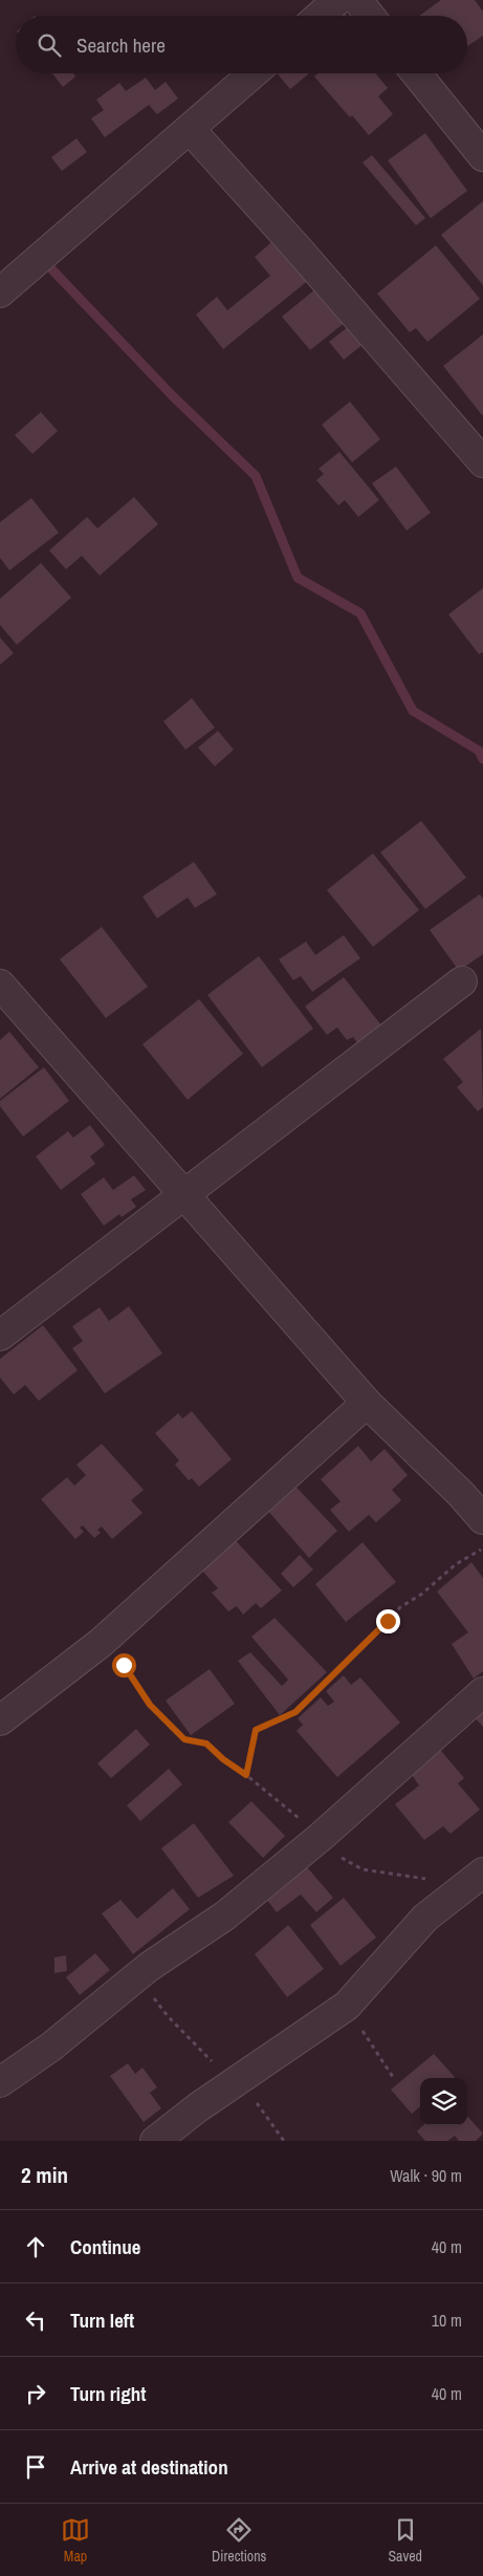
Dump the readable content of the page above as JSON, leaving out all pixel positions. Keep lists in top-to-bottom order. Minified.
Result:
{"page":{"search":"Search here","heading":["2 min","Walk · 90 m"],"list":[["Continue","40 m"],["Turn left","10 m"],["Turn right","40 m"],"Arrive at destination"],"nav":["Map","Directions","Saved"]}}
